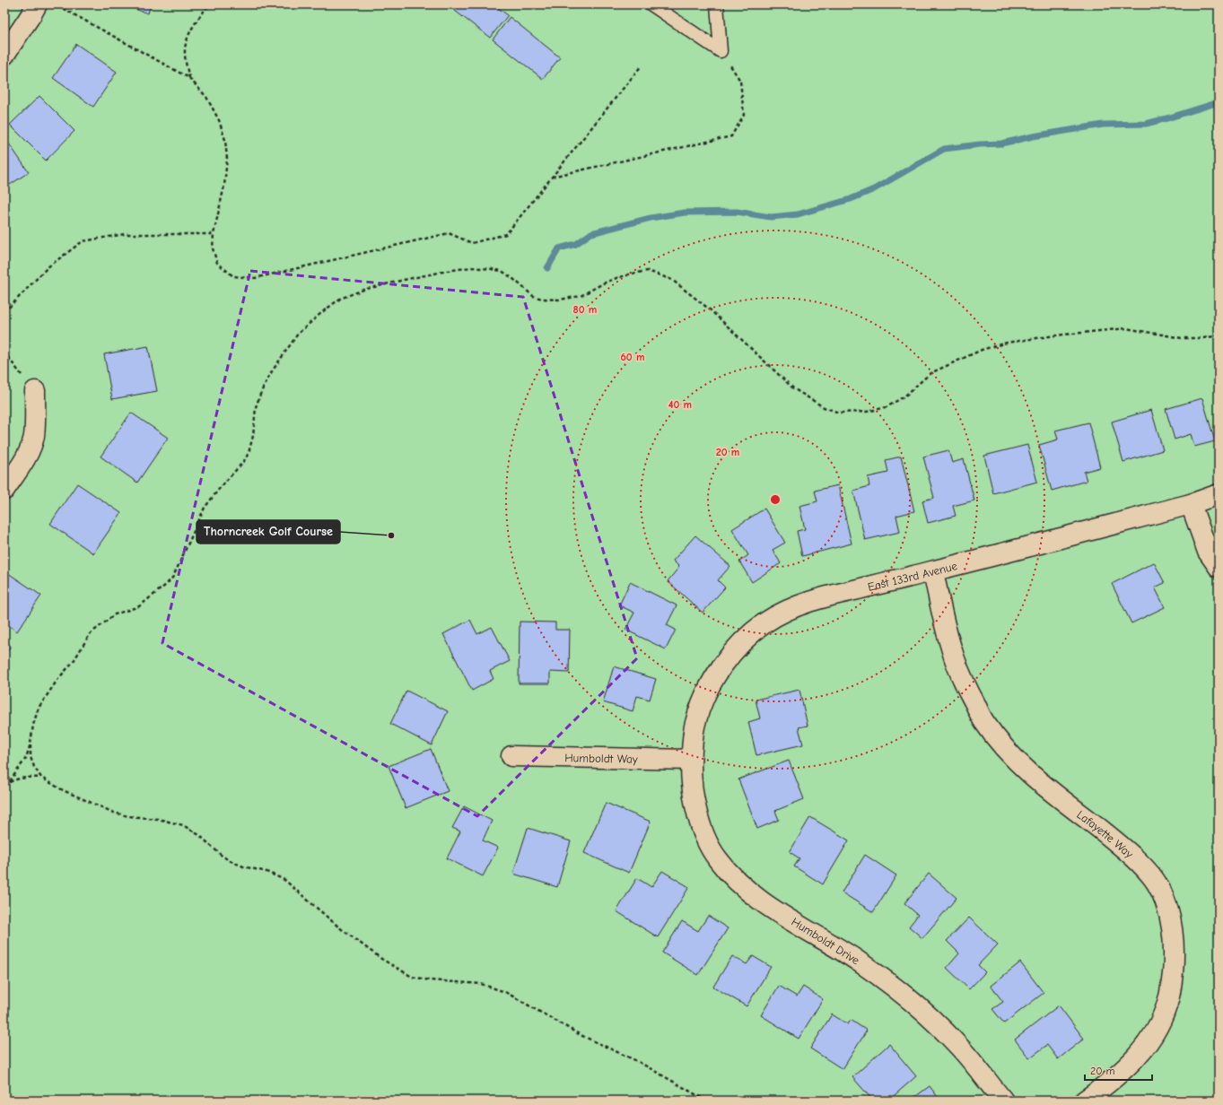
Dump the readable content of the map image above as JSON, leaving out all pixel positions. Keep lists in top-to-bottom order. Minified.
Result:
{"streets":{"street":["East 133rd Avenue","Humboldt Way","Lafayette Way","Humboldt Drive"]},"crossings":[["East 133rd Avenue","Humboldt Way"],["East 133rd Avenue","Lafayette Way"],["East 133rd Avenue","Humboldt Drive"],["Humboldt Way","Humboldt Drive"]],"places":["Thorncreek Golf Course"],"scale_bar":"20 m","rings":["80 m","60 m","40 m","20 m"]}
